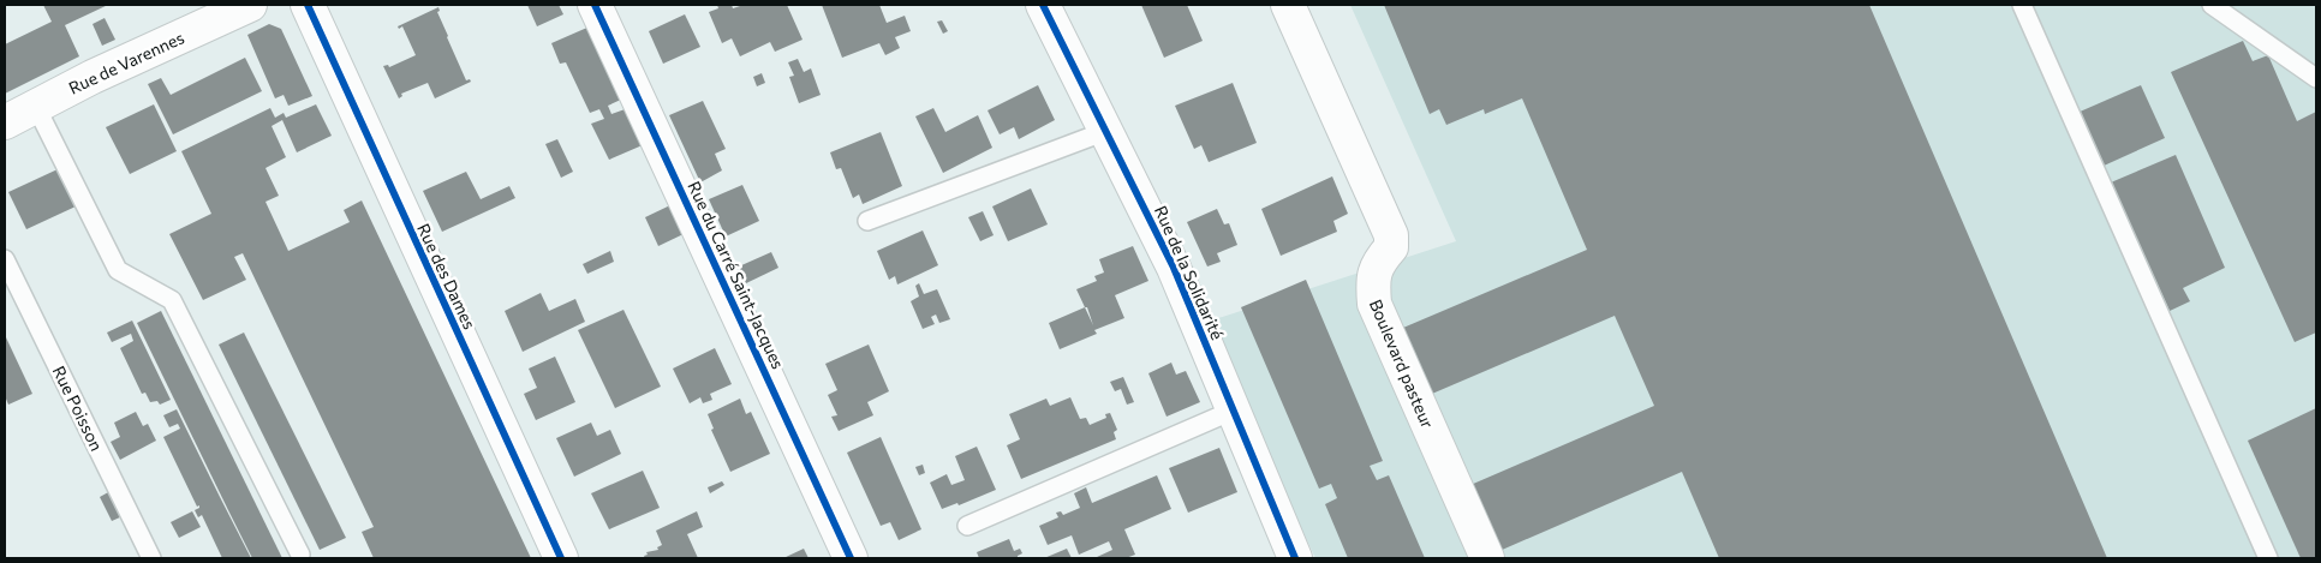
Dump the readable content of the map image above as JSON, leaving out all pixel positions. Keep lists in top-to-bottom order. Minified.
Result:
{"streets":{"street":["Rue de Varennes","Rue de la Solidarité","Rue du Carré Saint-Jacques","Rue des Dames","Boulevard pasteur"],"lane":["Rue Poisson"]}}
